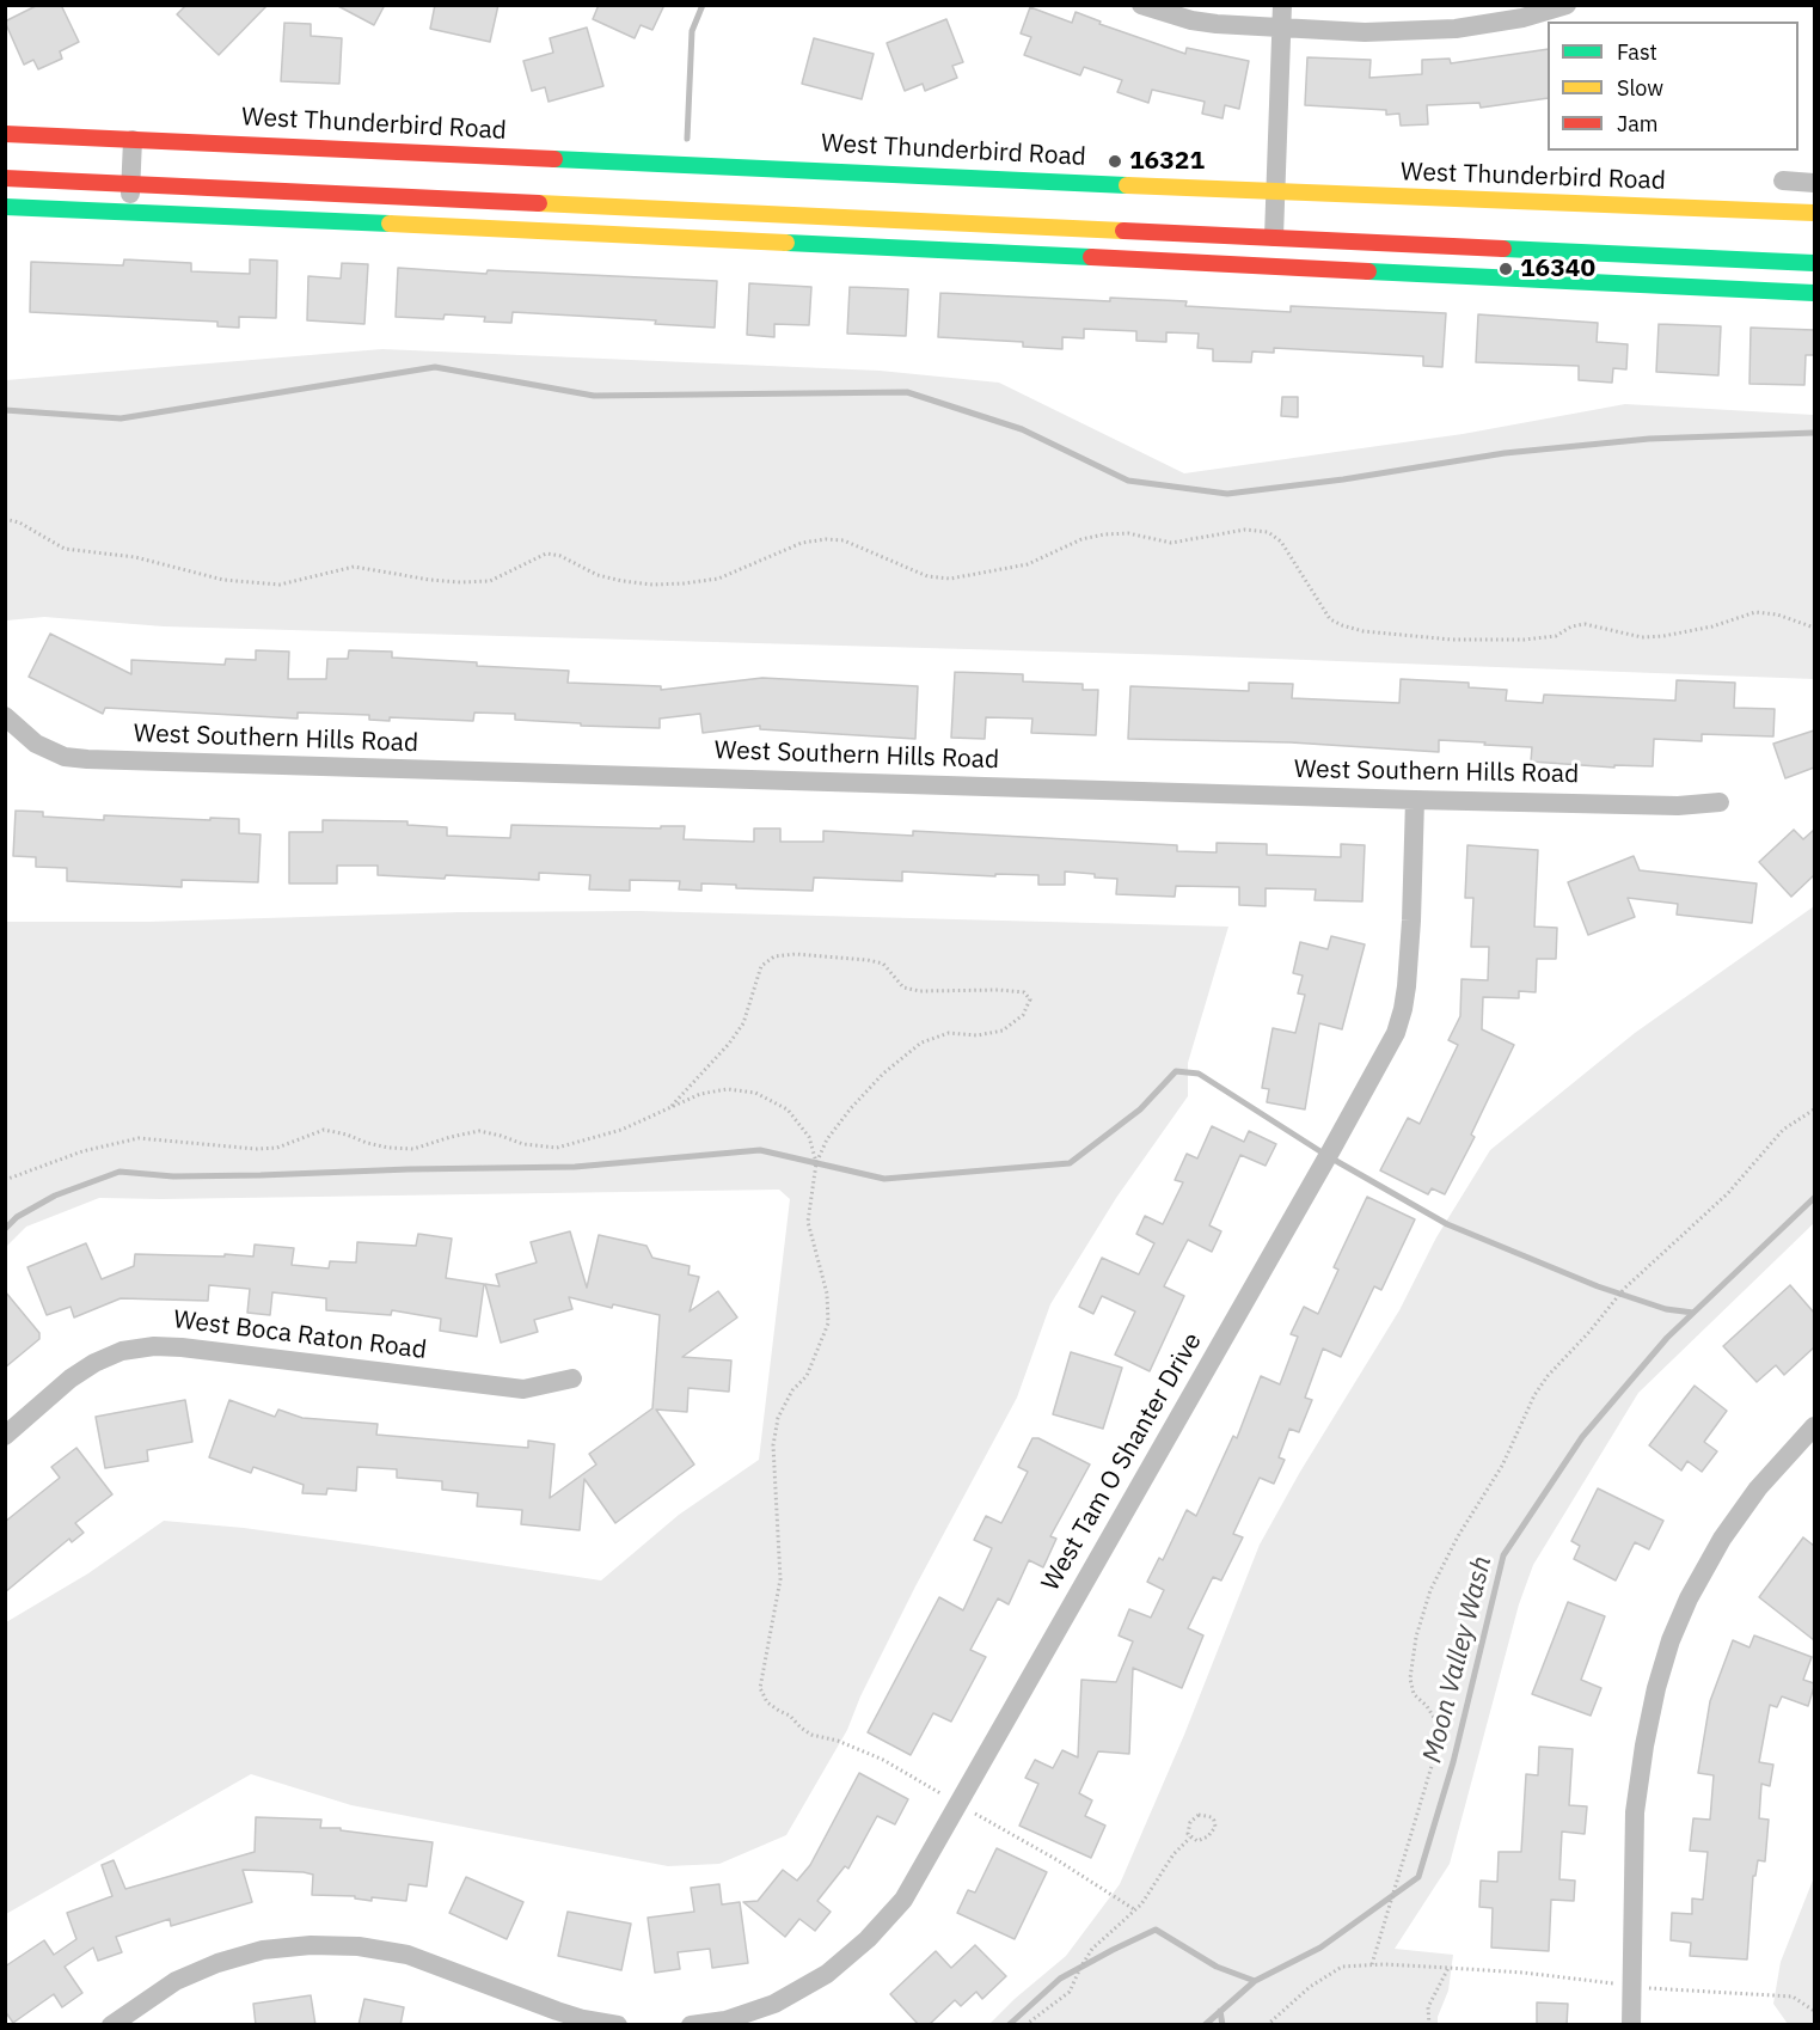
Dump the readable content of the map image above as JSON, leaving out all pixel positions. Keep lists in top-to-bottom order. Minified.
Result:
{"streets":{"main road":["West Thunderbird Road"],"street":["West Southern Hills Road","West Boca Raton Road","West Tam O Shanter Drive"]},"crossings":[["West Southern Hills Road","West Tam O Shanter Drive"]],"water":["Moon Valley Wash"],"places":["16321","16340"],"legend":["Fast","Slow","Jam"]}
